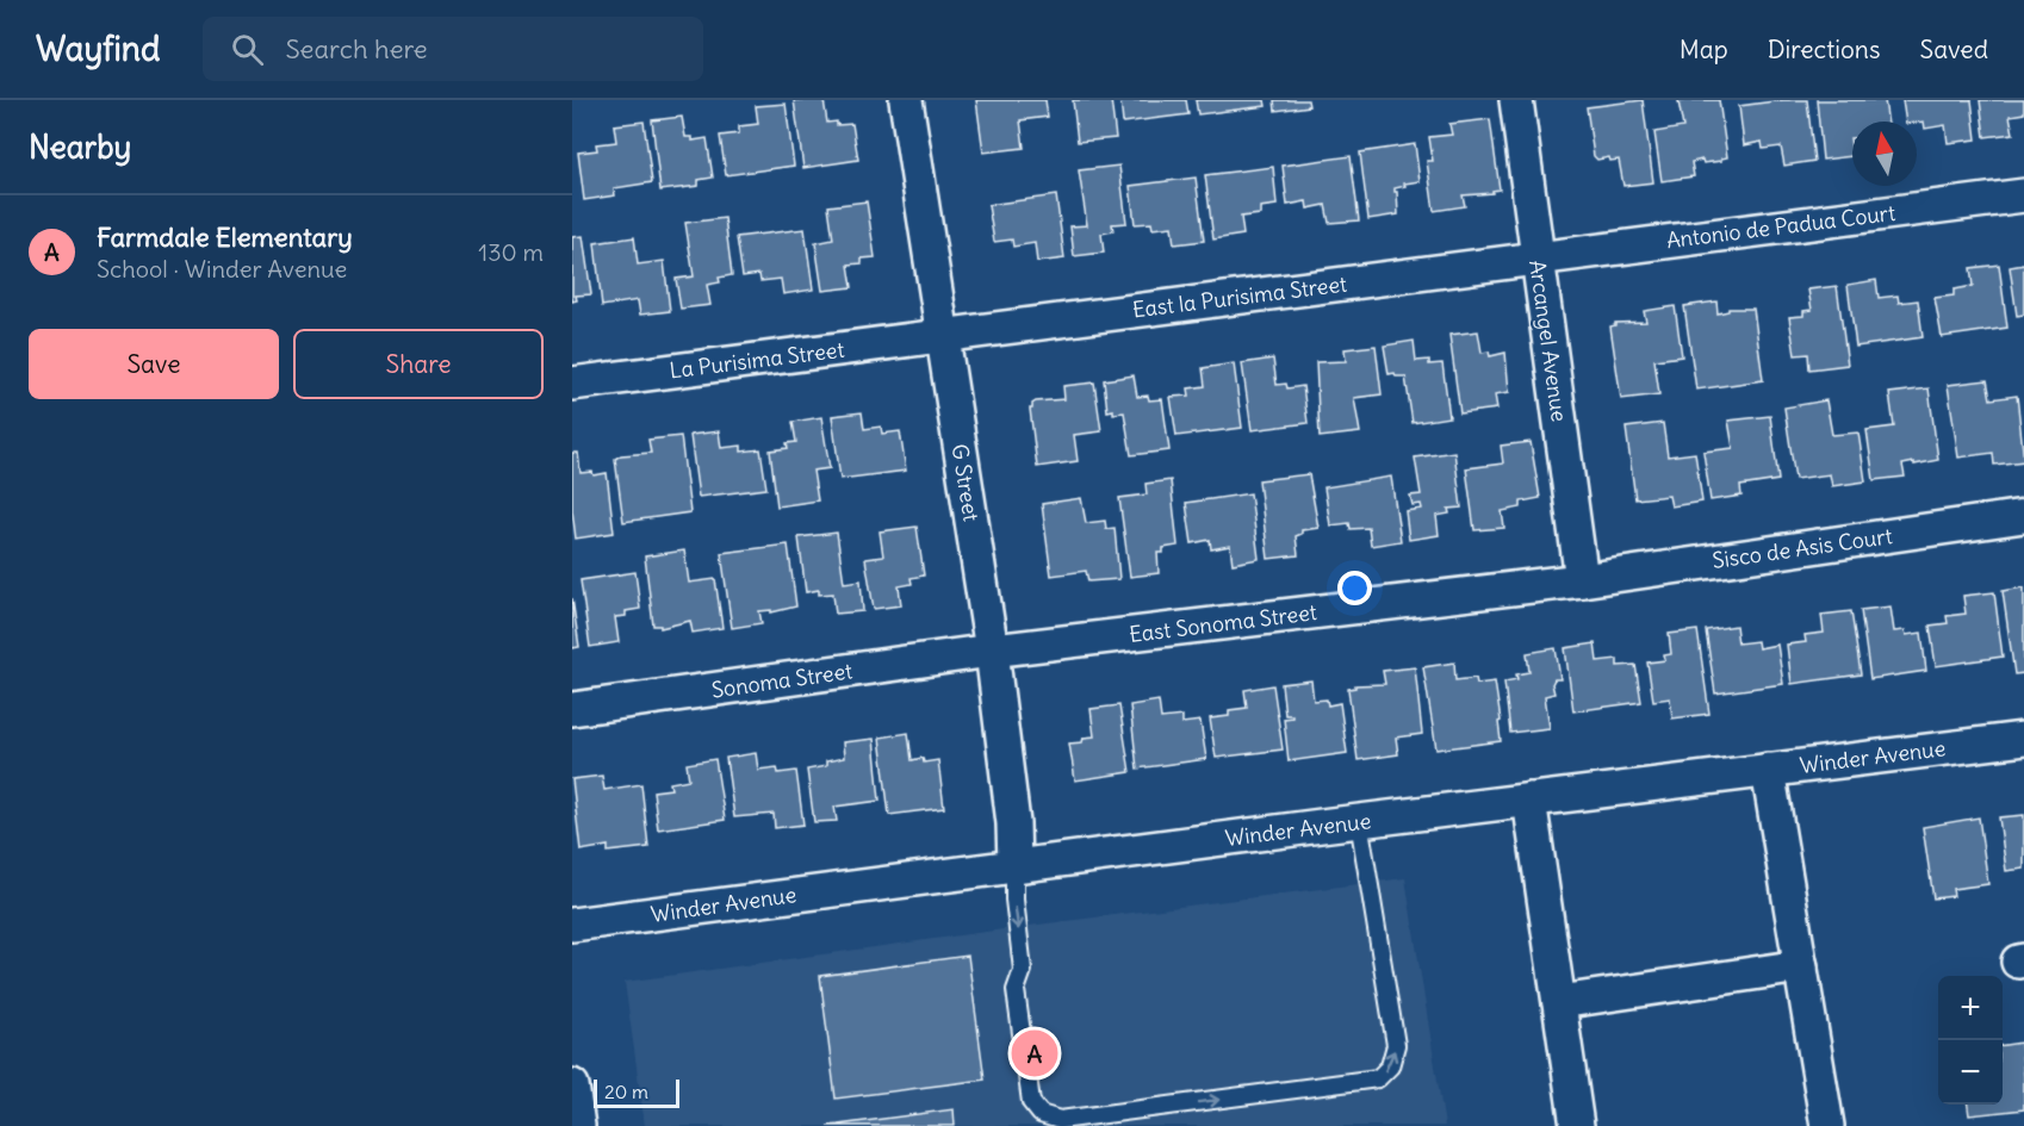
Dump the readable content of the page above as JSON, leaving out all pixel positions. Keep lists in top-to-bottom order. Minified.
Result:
{"streets":{"street":["Antonio de Padua Court","East la Purisima Street","Arcangel Avenue","La Purisima Street","G Street","Sisco de Asis Court","East Sonoma Street","Sonoma Street","Winder Avenue"]},"crossings":[["Antonio de Padua Court","East la Purisima Street"],["Antonio de Padua Court","Arcangel Avenue"],["East la Purisima Street","Arcangel Avenue"],["East la Purisima Street","La Purisima Street"],["East la Purisima Street","G Street"],["Arcangel Avenue","Sisco de Asis Court"],["Arcangel Avenue","East Sonoma Street"],["La Purisima Street","G Street"],["G Street","East Sonoma Street"],["G Street","Sonoma Street"],["G Street","Winder Avenue"],["Sisco de Asis Court","East Sonoma Street"],["East Sonoma Street","Sonoma Street"]],"scale_bar":"20 m","north":"top","page":{"header":"Wayfind","search":"Search here","nav":["Map","Directions","Saved"],"heading":"Nearby","list":[{"mark":"A","name":"Farmdale Elementary","note":"School · Winder Avenue","value":"130 m"}],"buttons":["Save","Share"],"map_buttons":["+","−"],"pins":"A","scale":"20 m"}}
